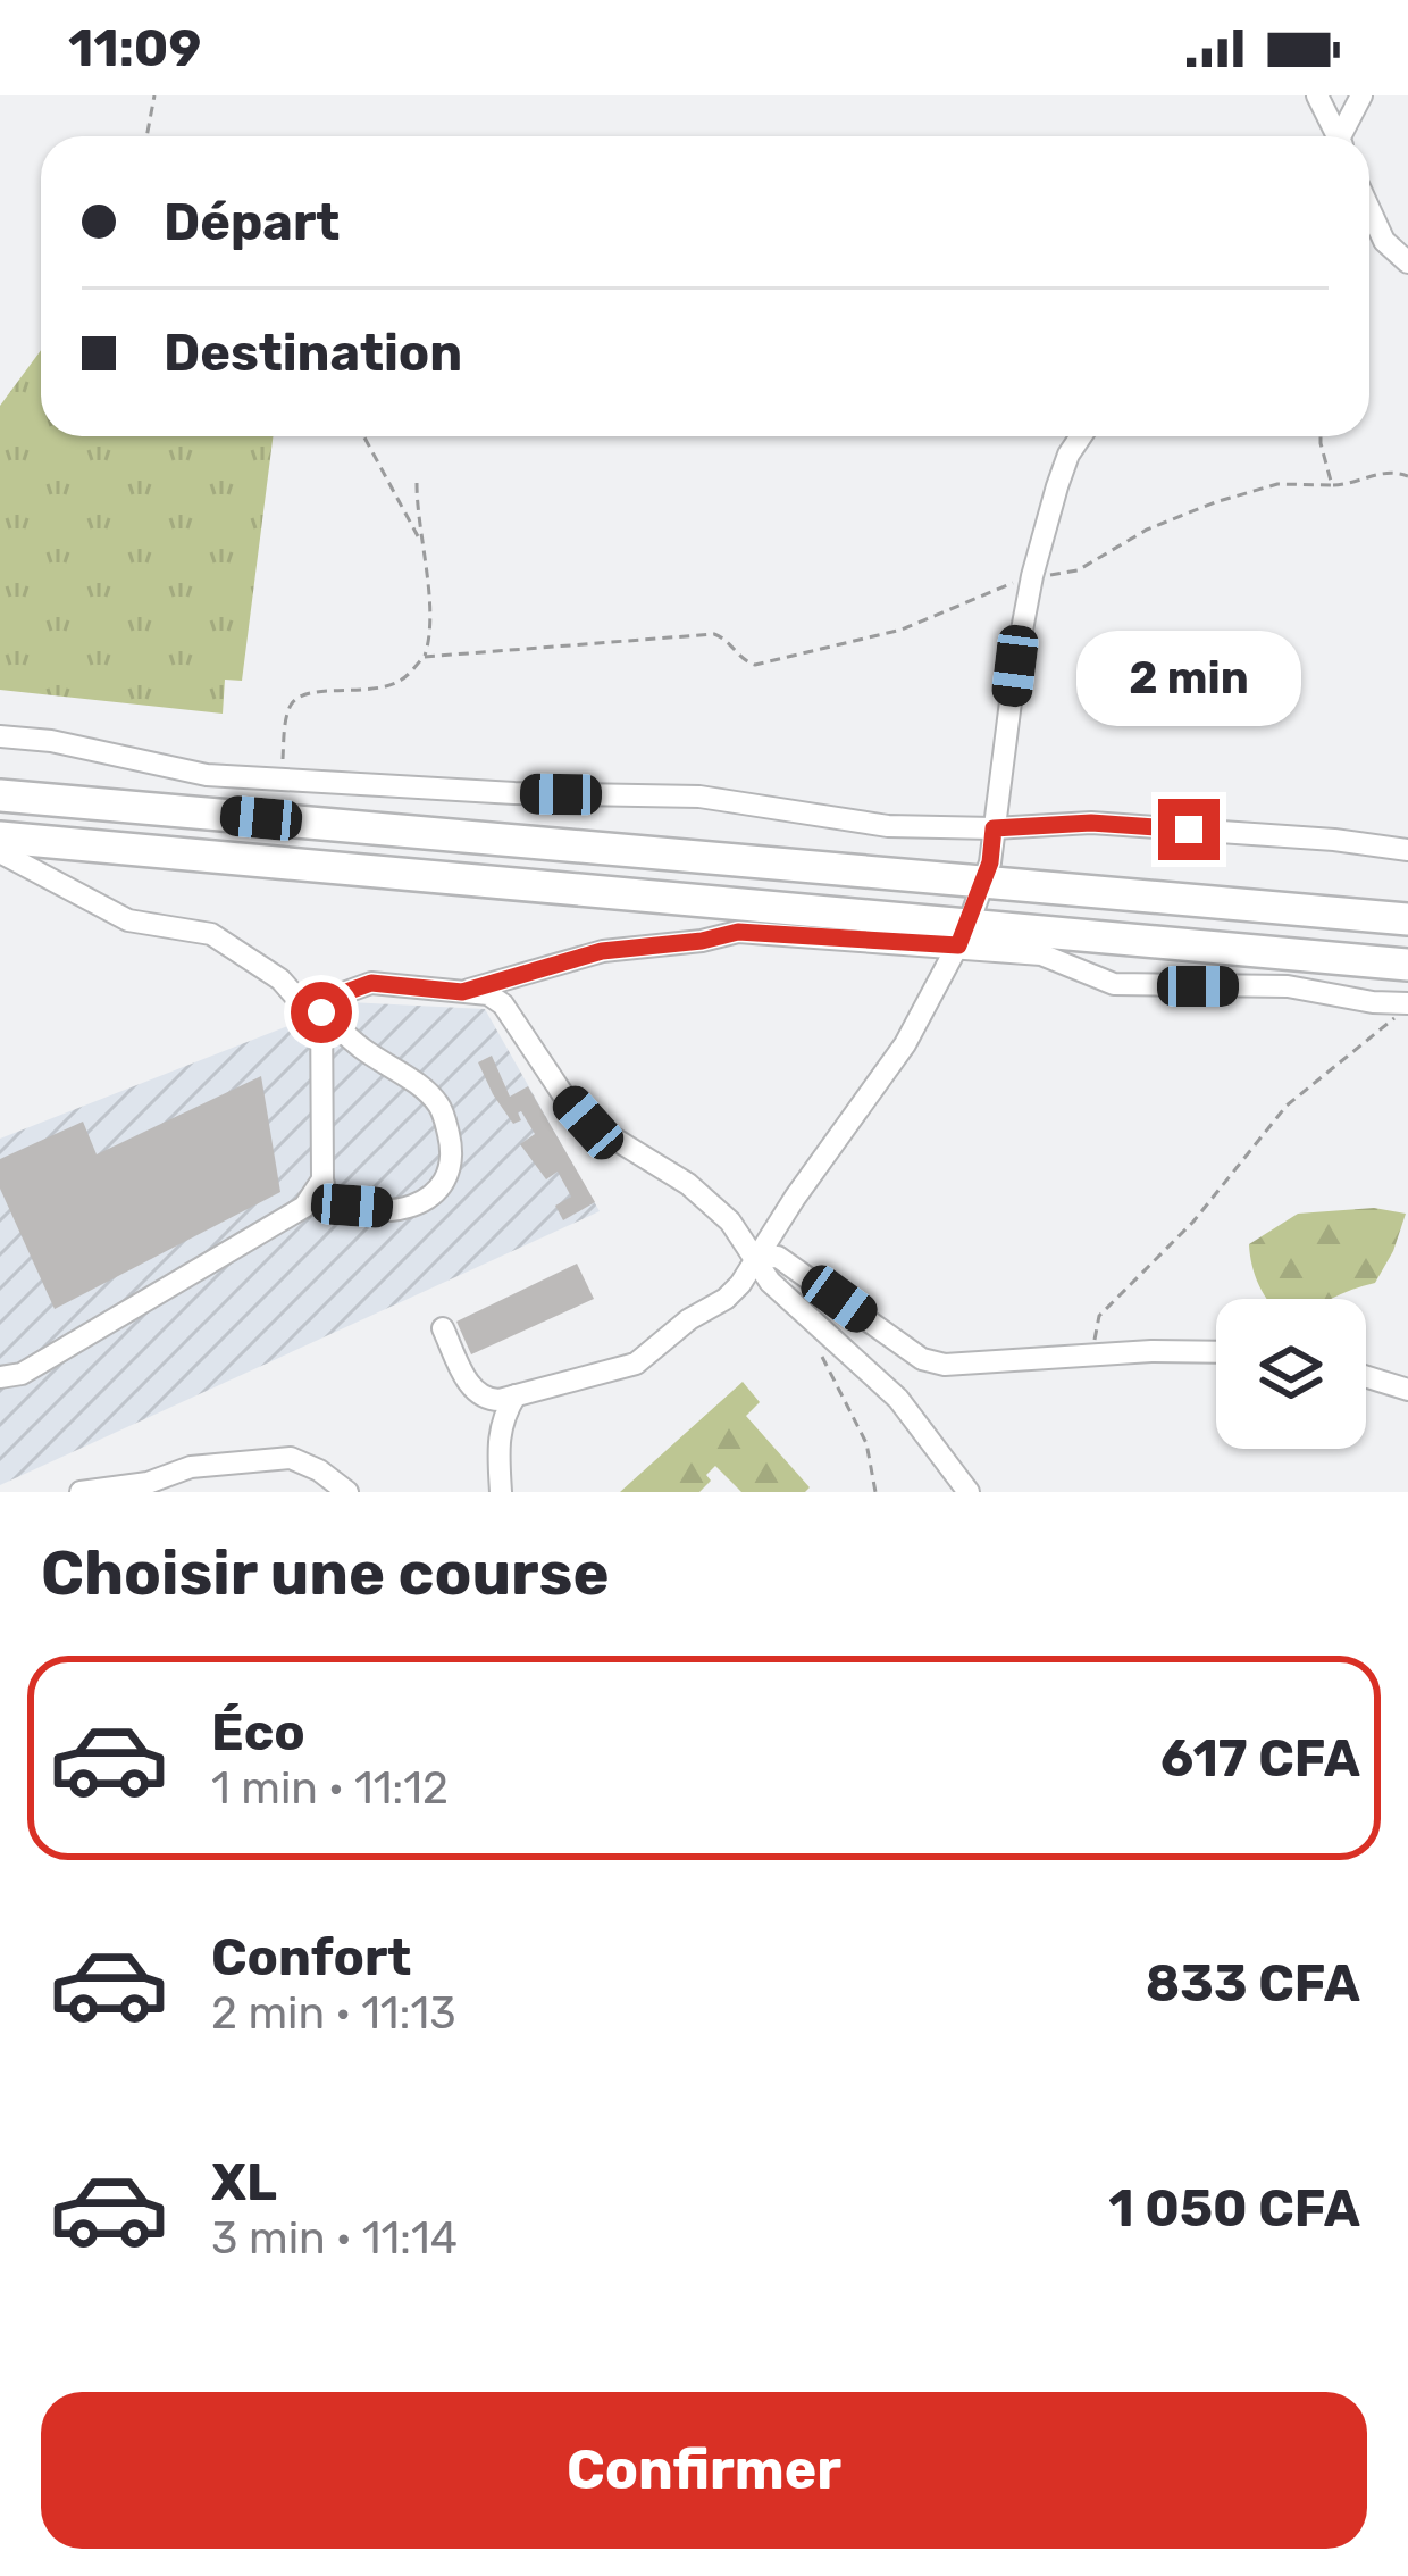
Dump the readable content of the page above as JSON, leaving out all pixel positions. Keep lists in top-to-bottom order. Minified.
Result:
{"page":{"status":"11:09","banner":["Départ","Destination"],"bubble":"2 min","heading":"Choisir une course","list":[{"name":"Éco","note":"1 min · 11:12","value":"617 CFA"},{"name":"Confort","note":"2 min · 11:13","value":"833 CFA"},{"name":"XL","note":"3 min · 11:14","value":"1 050 CFA"}],"buttons":"Confirmer"}}
